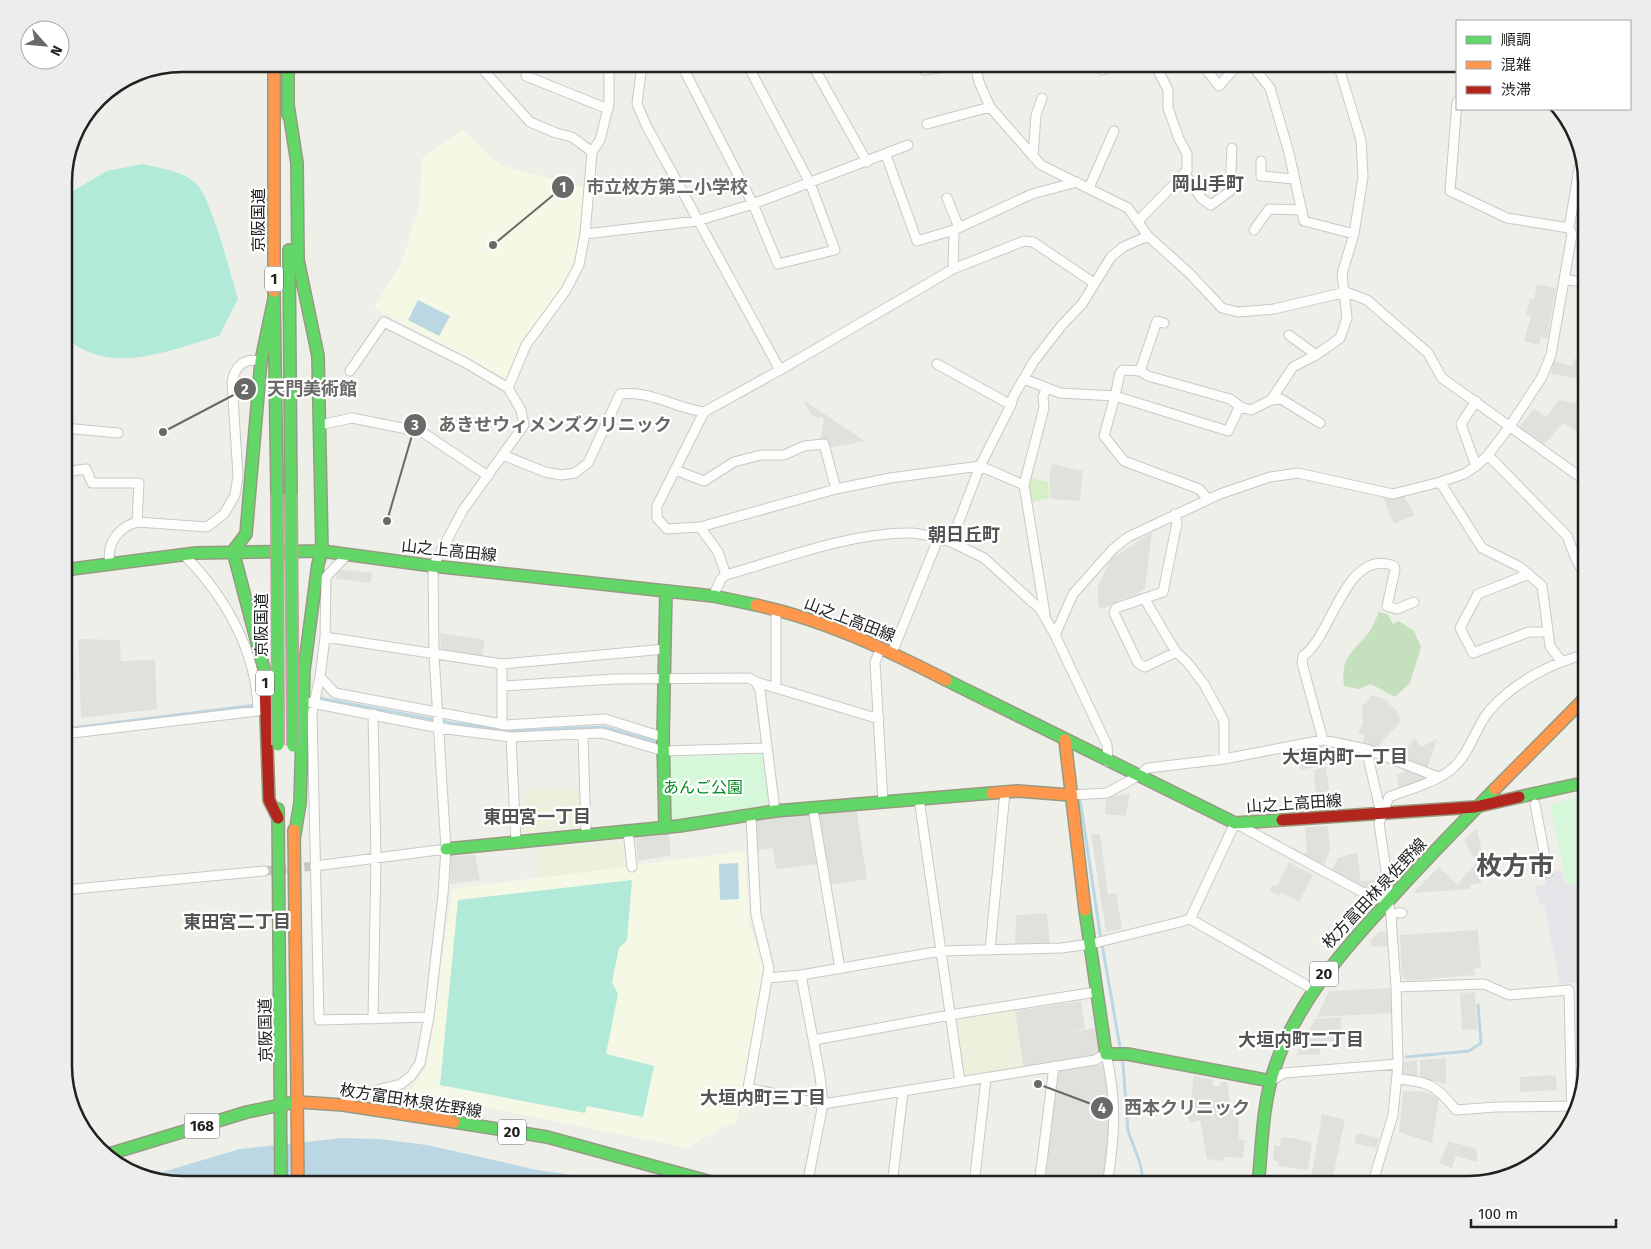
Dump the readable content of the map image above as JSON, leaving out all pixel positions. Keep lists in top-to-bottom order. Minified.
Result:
{"streets":{"main road":["京阪国道","1","山之上高田線","枚方富田林泉佐野線","20","168"]},"crossings":[["京阪国道","1"],["京阪国道","枚方富田林泉佐野線"],["京阪国道","168"],["1","山之上高田線"],["山之上高田線","枚方富田林泉佐野線"],["枚方富田林泉佐野線","168"]],"districts":["岡山手町","朝日丘町","大垣内町一丁目","東田宮一丁目","枚方市","東田宮二丁目","大垣内町二丁目","大垣内町三丁目"],"parks":["あんご公園"],"places":["市立枚方第二小学校","天門美術館","あきせウィメンズクリニック","西本クリニック"],"legend":["順調","混雑","渋滞"],"scale_bar":"100 m","north":"bottom right"}
